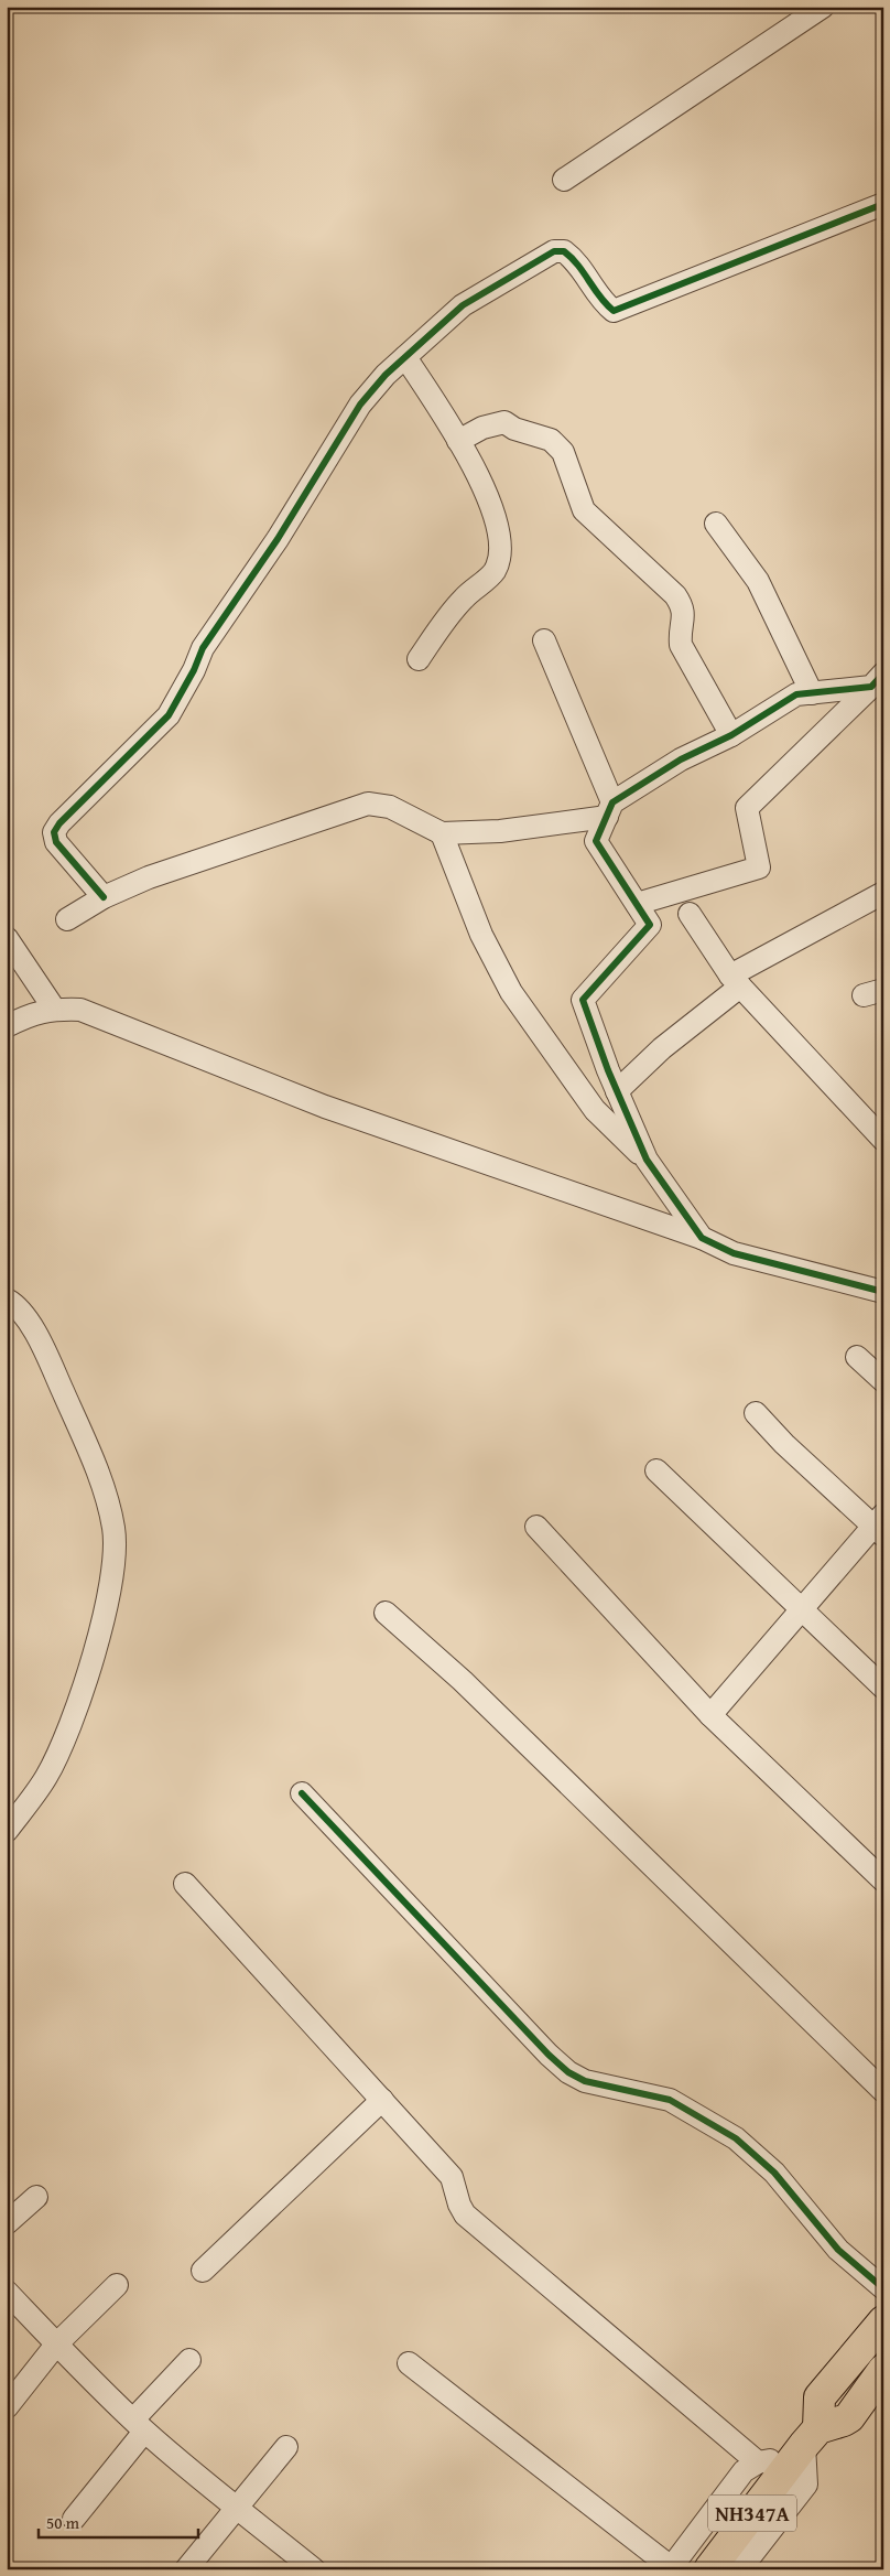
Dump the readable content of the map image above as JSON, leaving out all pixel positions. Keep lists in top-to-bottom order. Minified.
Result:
{"streets":{"highway":["NH347A"]},"scale_bar":"50 m"}
